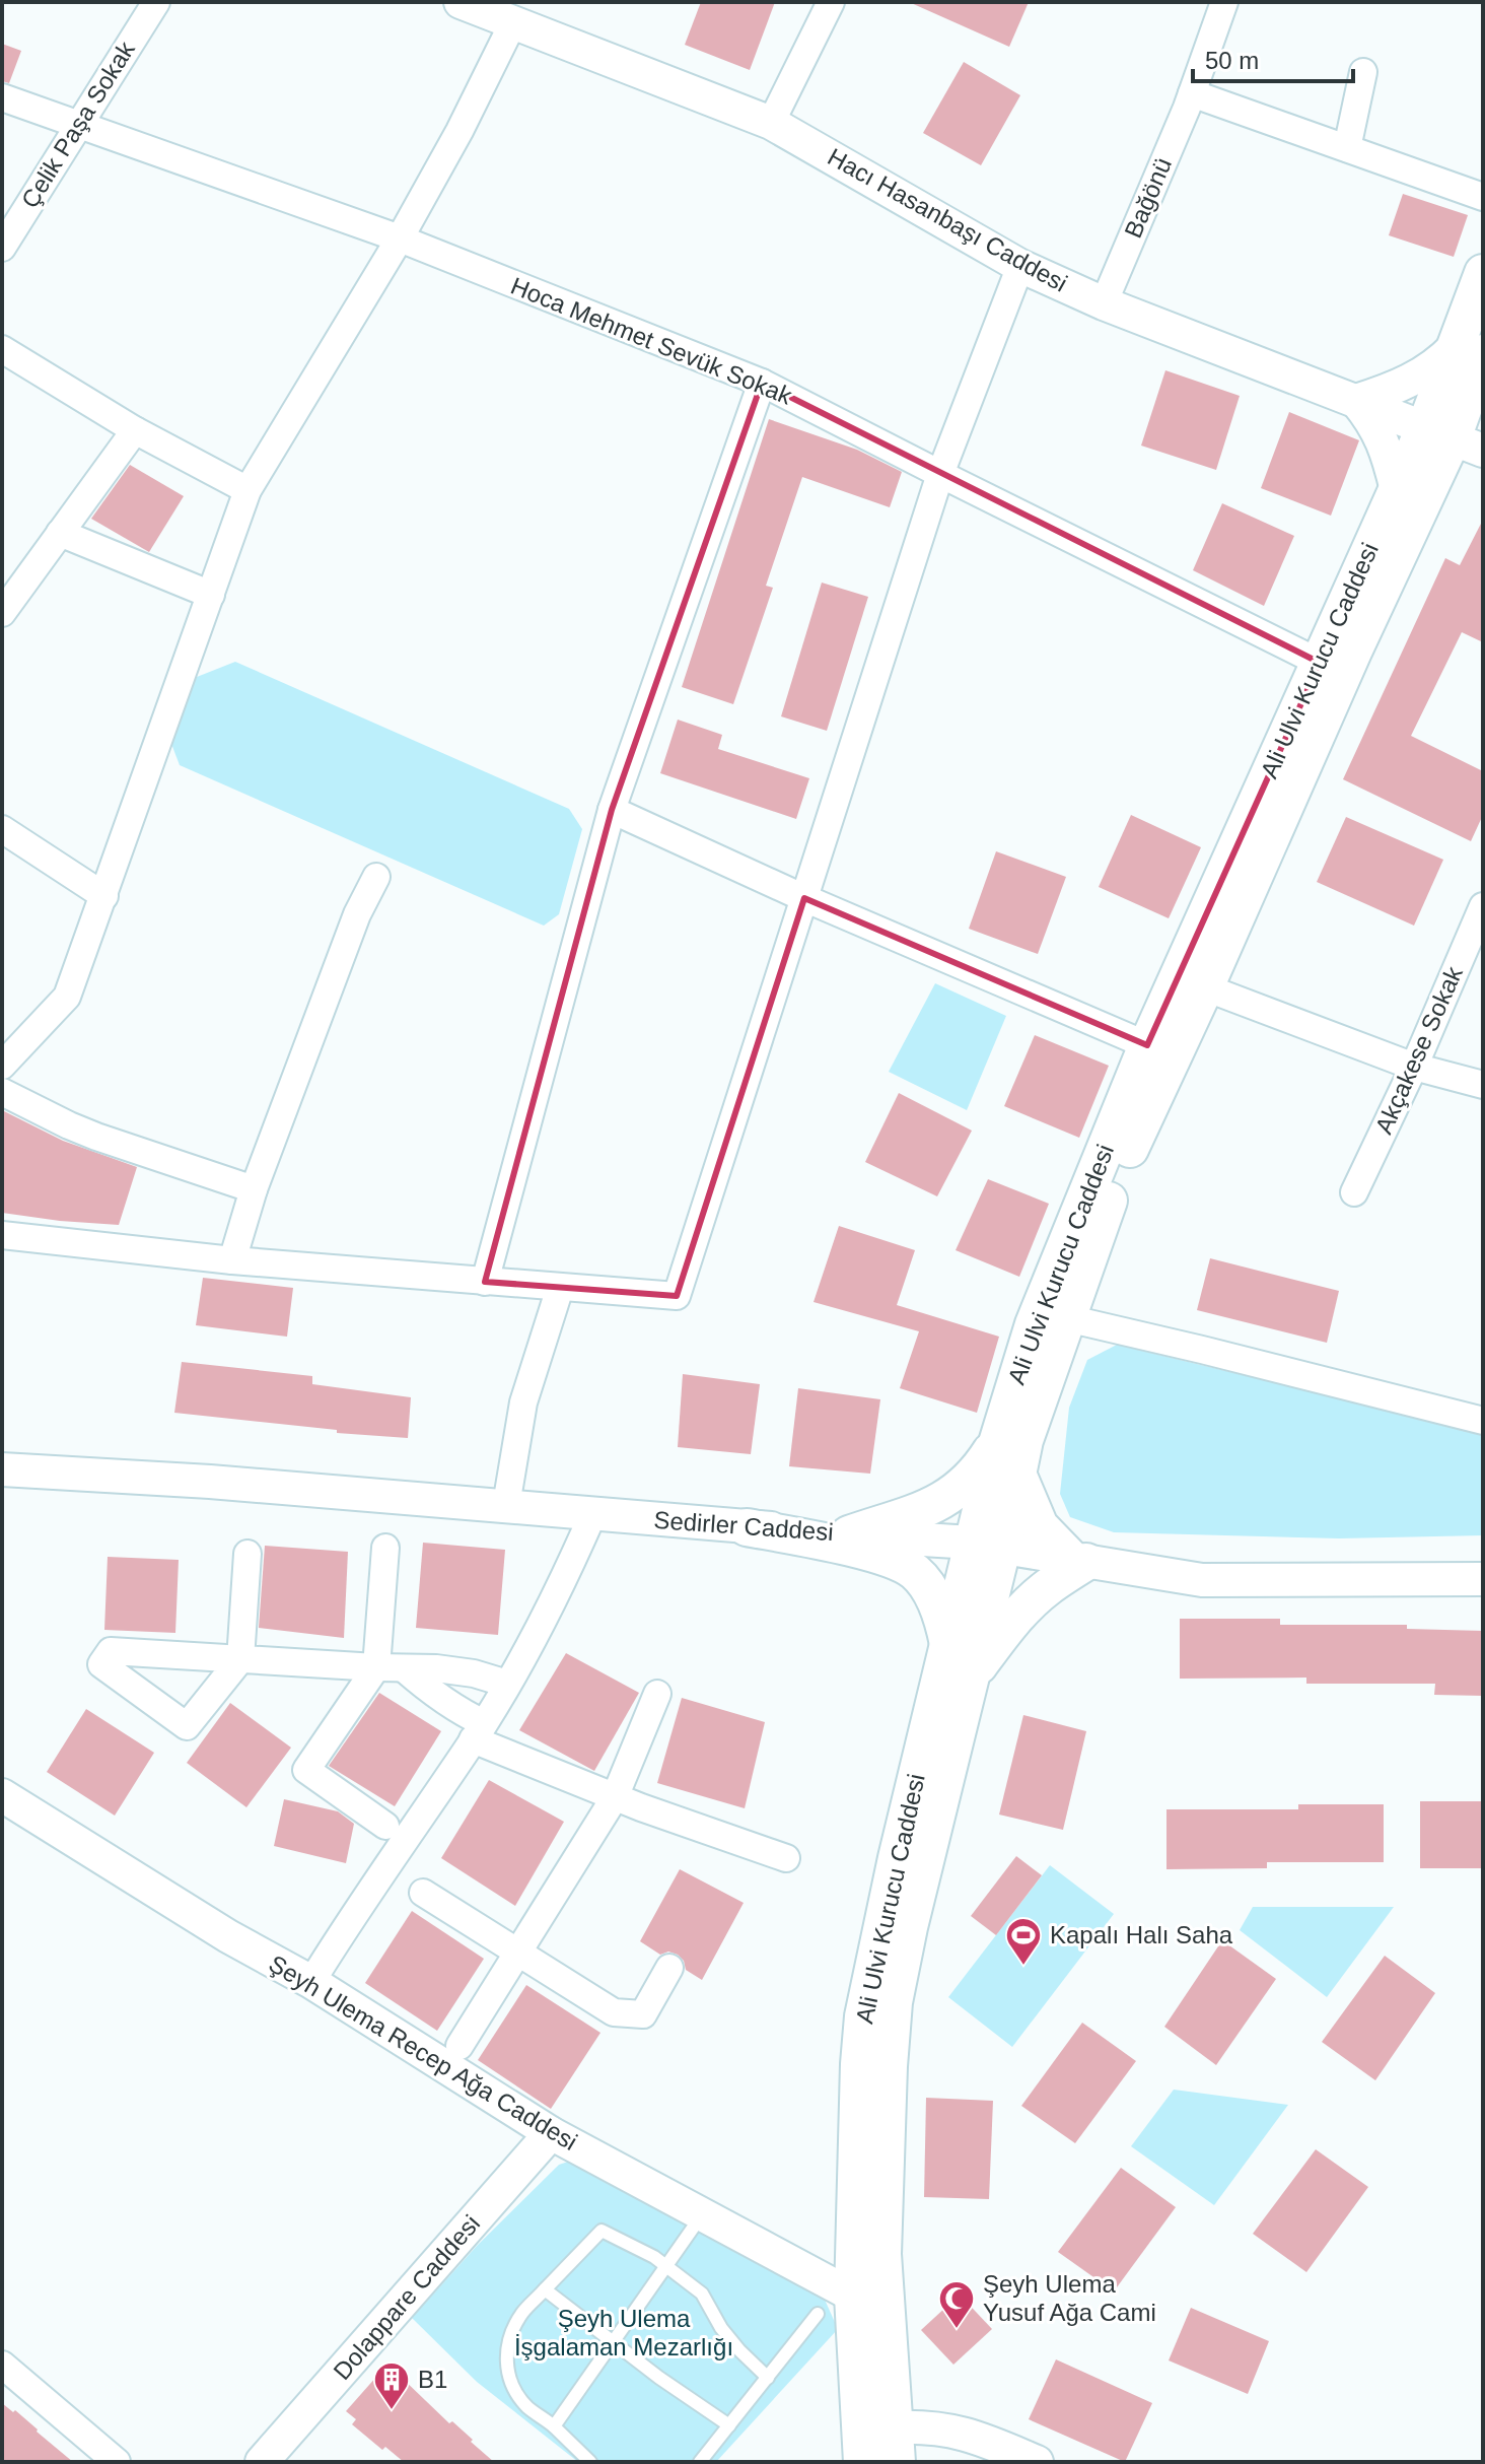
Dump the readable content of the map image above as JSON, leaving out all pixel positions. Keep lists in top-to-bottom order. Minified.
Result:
{"streets":{"main road":["Ali Ulvi Kurucu Caddesi"],"street":["Çelik Paşa Sokak","Bağönü","Hacı Hasanbaşı Caddesi","Hoca Mehmet Sevük Sokak","Akçakese Sokak","Sedirler Caddesi","Şeyh Ulema Recep Ağa Caddesi","Dolappare Caddesi"]},"crossings":[["Çelik Paşa Sokak","Hoca Mehmet Sevük Sokak"],["Bağönü","Hacı Hasanbaşı Caddesi"],["Hacı Hasanbaşı Caddesi","Ali Ulvi Kurucu Caddesi"],["Hoca Mehmet Sevük Sokak","Ali Ulvi Kurucu Caddesi"],["Ali Ulvi Kurucu Caddesi","Sedirler Caddesi"],["Ali Ulvi Kurucu Caddesi","Şeyh Ulema Recep Ağa Caddesi"],["Şeyh Ulema Recep Ağa Caddesi","Dolappare Caddesi"]],"parks":["Şeyh Ulema İşgalaman Mezarlığı"],"places":{"sports":["Kapalı Halı Saha"],"mosque":["Şeyh Ulema Yusuf Ağa Cami"],"building":["B1"]},"scale_bar":"50 m"}
